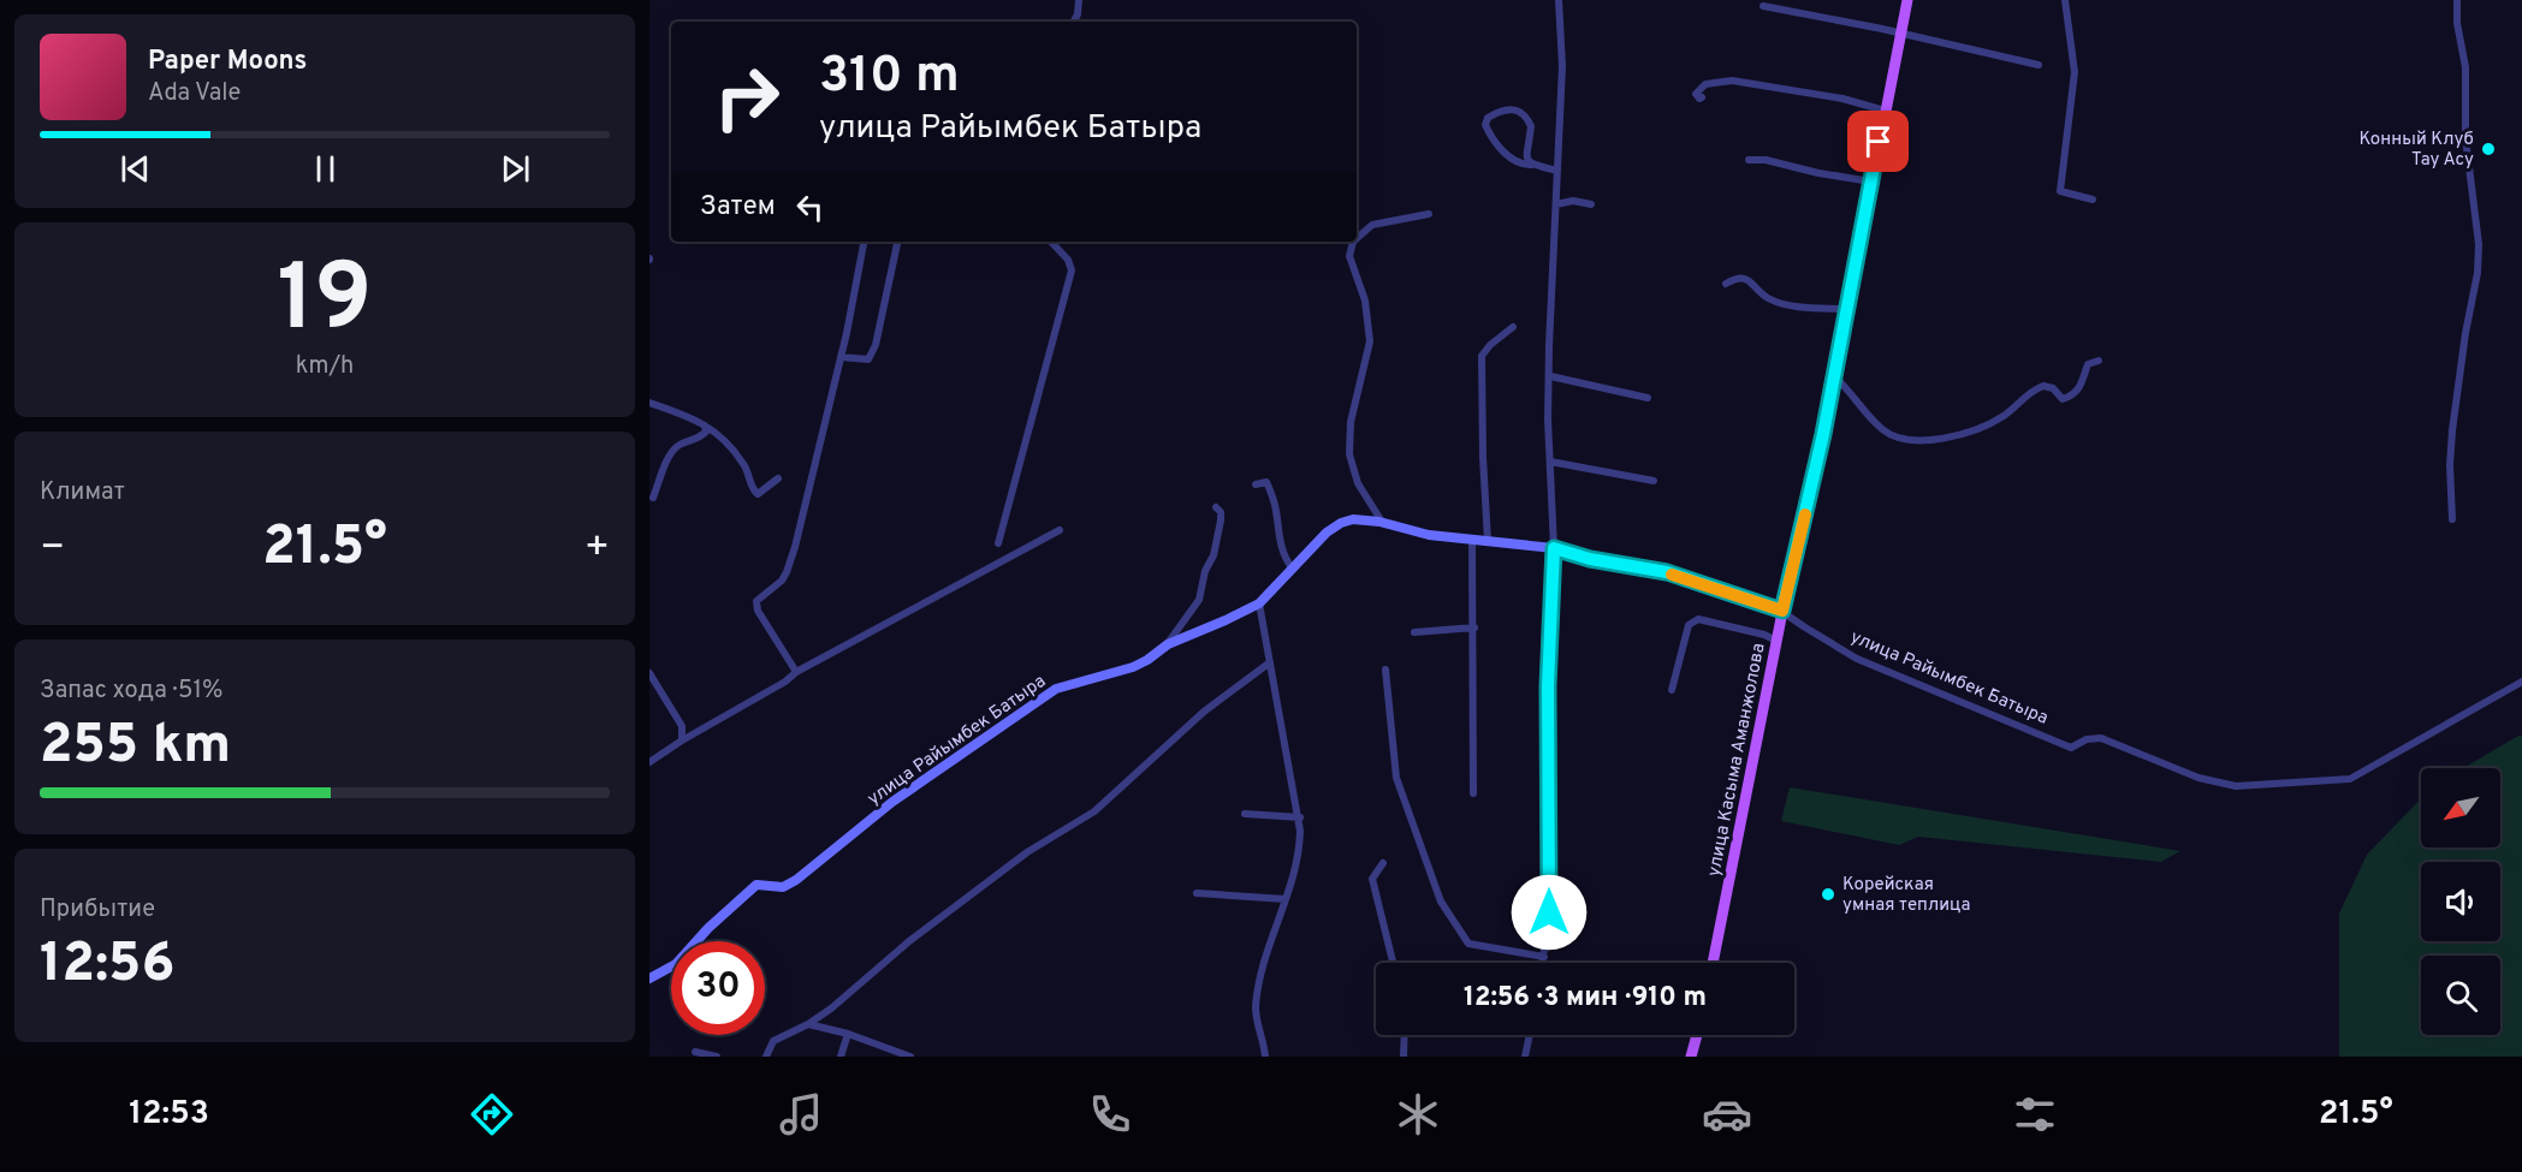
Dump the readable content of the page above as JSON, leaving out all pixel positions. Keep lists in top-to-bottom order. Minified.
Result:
{"streets":{"main road":["улица Касыма Аманжолова"],"street":["улица Райымбек Батыра"]},"crossings":[["улица Райымбек Батыра","улица Касыма Аманжолова"]],"places":["Конный Клуб Тау Асу","Корейская умная теплица"],"north":"bottom left","page":{"turn":["310 m","улица Райымбек Батыра"],"song":["Paper Moons","Ada Vale"],"then":"Затем","tile":[["19","km/h"],"Климат",["Запас хода · 51%","255 km"],["Прибытие","12:56"]],"heat":["−","21.5°","+"],"limit":"30","trip":"12:56 · 3 мин · 910 m","tabs":["12:53","21.5°"]}}
